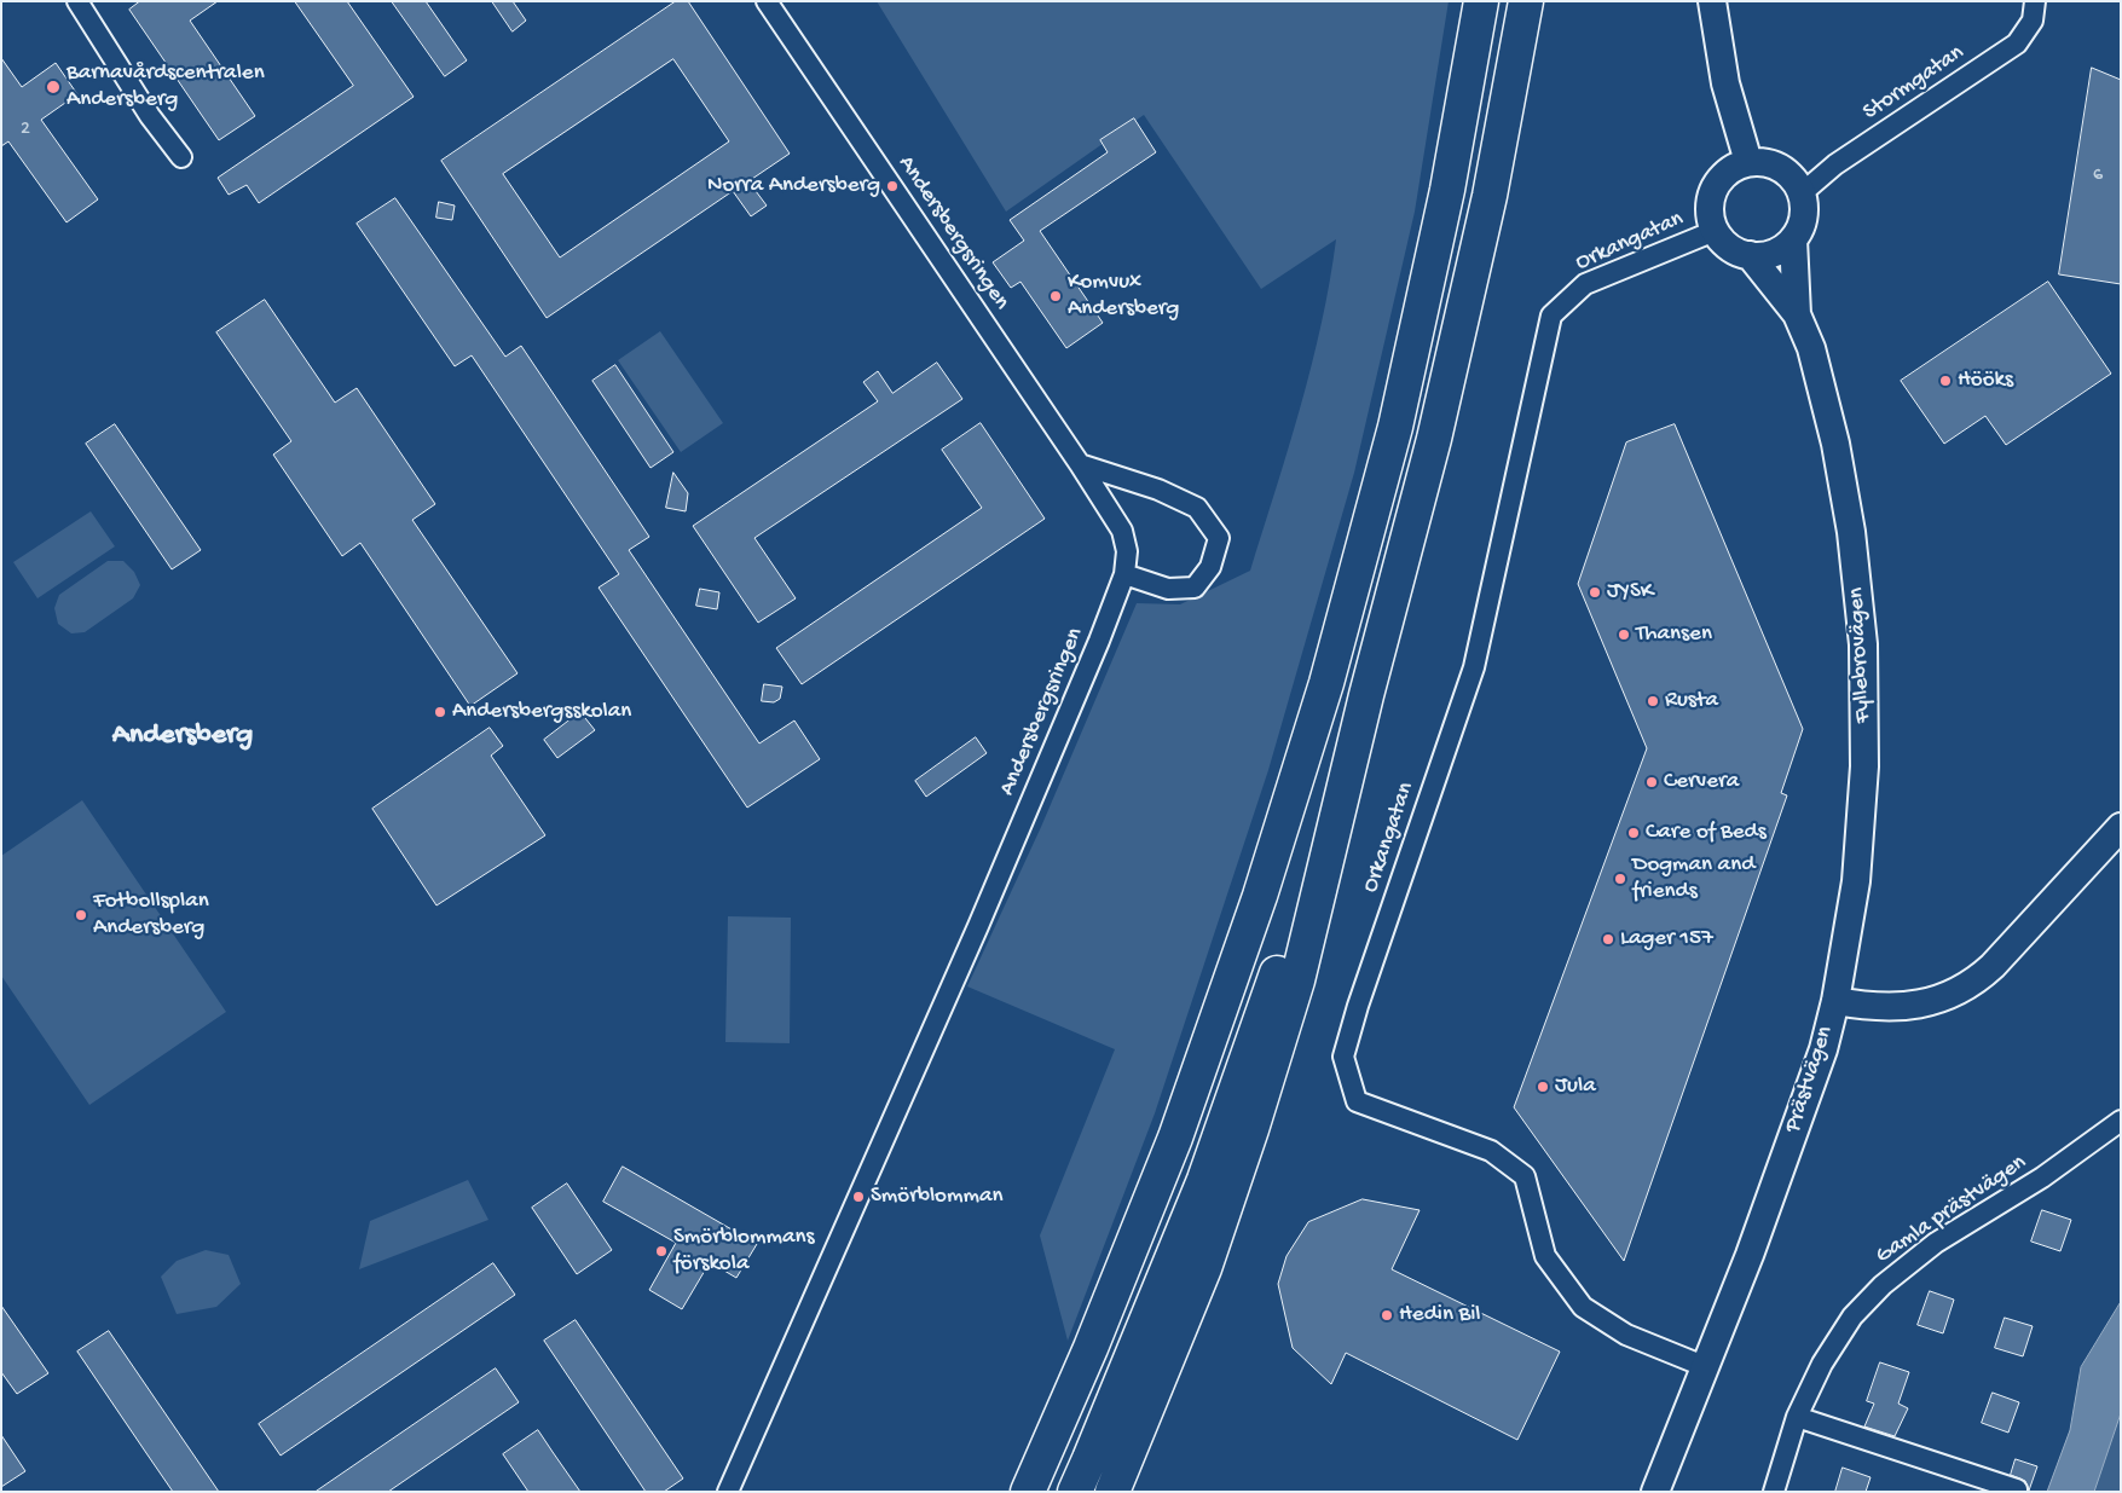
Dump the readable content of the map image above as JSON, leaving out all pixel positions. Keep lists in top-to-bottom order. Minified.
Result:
{"streets":{"street":["Stormgatan","Andersbergsringen","Orkangatan","Fyllebrovägen","Prästvägen","Gamla prästvägen"]},"crossings":[["Stormgatan","Orkangatan"],["Stormgatan","Fyllebrovägen"],["Orkangatan","Fyllebrovägen"],["Orkangatan","Prästvägen"],["Fyllebrovägen","Prästvägen"]],"districts":["Andersberg"],"places":["Barnavårdscentralen Andersberg","Norra Andersberg","Komvux Andersberg","Hööks","JYSK","Thansen","Rusta","Andersbergsskolan","Cervera","Care of Beds","Dogman and friends","Fotbollsplan Andersberg","Lager 157","Jula","Smörblomman","Smörblommans förskola","Hedin Bil"],"house_numbers":["2","6"]}
